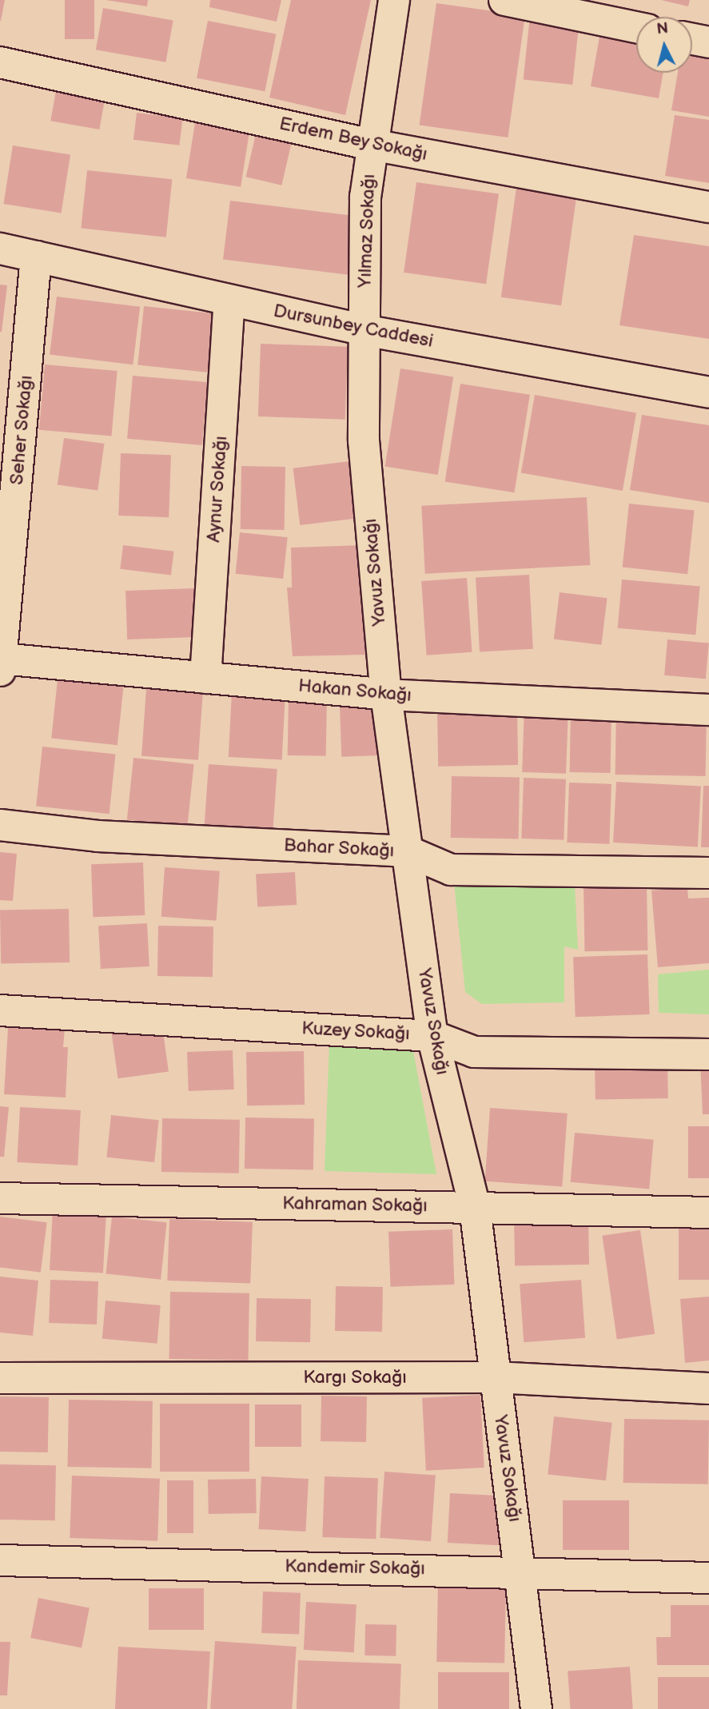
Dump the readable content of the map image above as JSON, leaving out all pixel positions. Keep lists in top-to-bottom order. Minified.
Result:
{"streets":{"street":["Erdem Bey Sokağı","Yılmaz Sokağı","Dursunbey Caddesi","Seher Sokağı","Aynur Sokağı","Yavuz Sokağı","Hakan Sokağı","Bahar Sokağı","Kuzey Sokağı","Kahraman Sokağı","Kargı Sokağı","Kandemir Sokağı"]},"crossings":[["Erdem Bey Sokağı","Yılmaz Sokağı"],["Yılmaz Sokağı","Dursunbey Caddesi"],["Yılmaz Sokağı","Yavuz Sokağı"],["Dursunbey Caddesi","Seher Sokağı"],["Dursunbey Caddesi","Aynur Sokağı"],["Dursunbey Caddesi","Yavuz Sokağı"],["Seher Sokağı","Hakan Sokağı"],["Aynur Sokağı","Hakan Sokağı"],["Yavuz Sokağı","Hakan Sokağı"],["Yavuz Sokağı","Bahar Sokağı"],["Yavuz Sokağı","Kuzey Sokağı"],["Yavuz Sokağı","Kahraman Sokağı"],["Yavuz Sokağı","Kargı Sokağı"],["Yavuz Sokağı","Kandemir Sokağı"]],"north":"top"}
